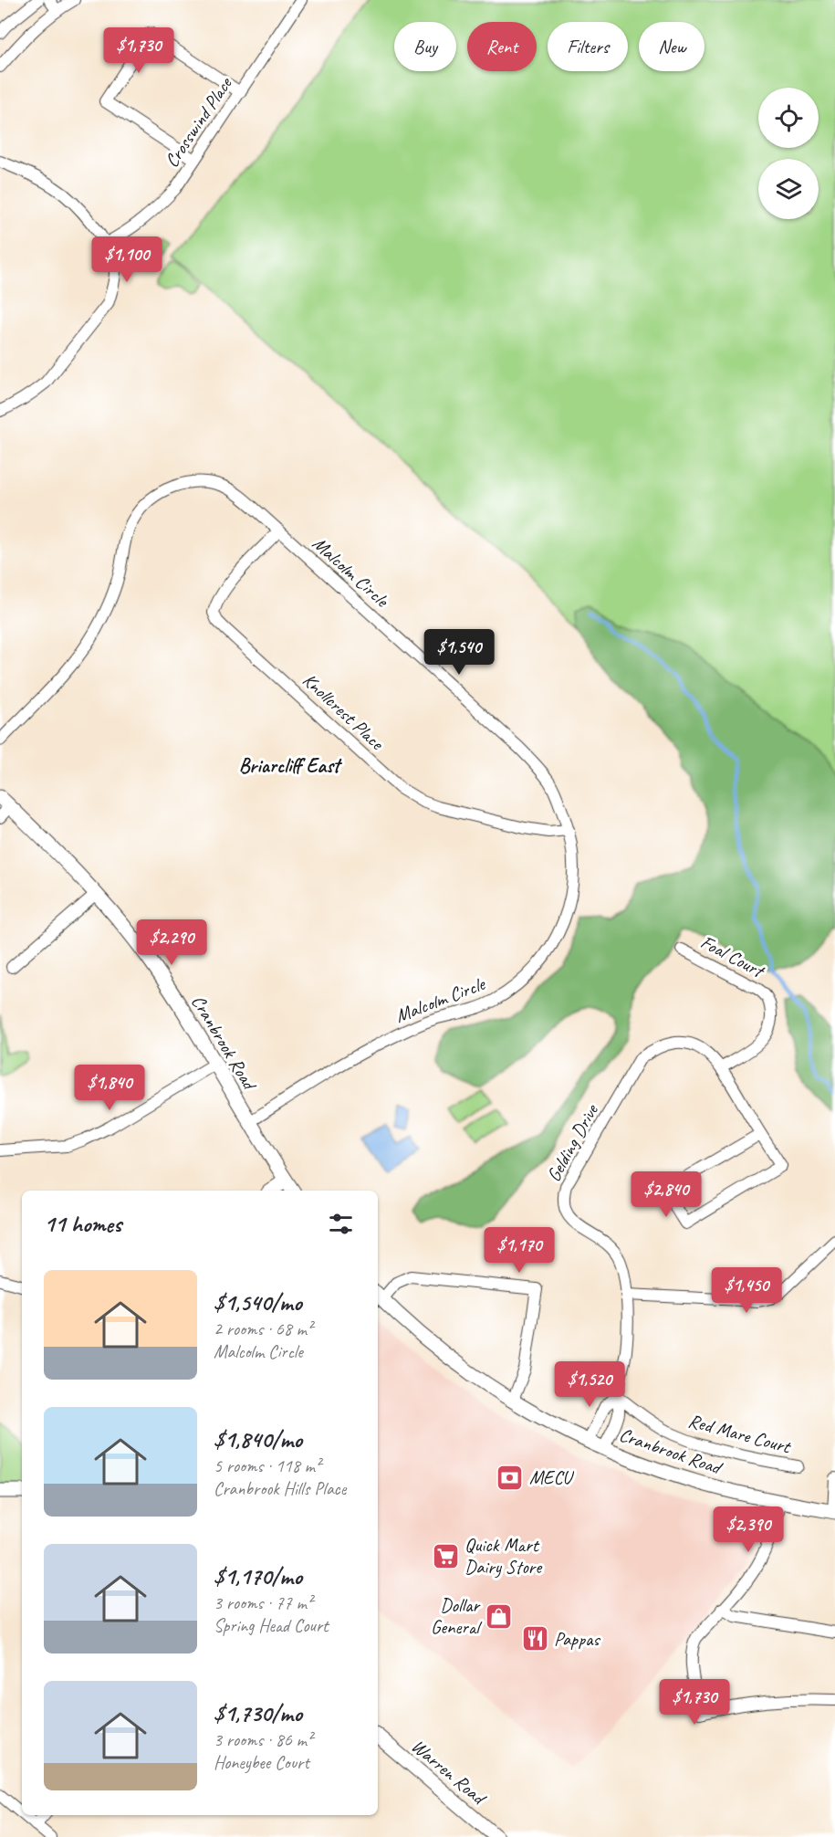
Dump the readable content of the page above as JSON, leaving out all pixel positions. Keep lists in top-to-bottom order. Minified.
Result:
{"streets":{"street":["Crosswind Place","Malcolm Circle","Knollcrest Place","Foal Court","Cranbrook Road","Gelding Drive","Red Mare Court","Warren Road"]},"crossings":[["Malcolm Circle","Knollcrest Place"],["Malcolm Circle","Cranbrook Road"],["Foal Court","Gelding Drive"],["Cranbrook Road","Gelding Drive"],["Gelding Drive","Red Mare Court"]],"districts":["Briarcliff East"],"places":{"bank":["MECU"],"supermarket":["Quick Mart Dairy Store"],"shop":["Dollar General"],"restaurant":["Pappas"]},"page":{"chip":["Buy","Rent","Filters","New"],"price":["$1,730","$1,100","$1,540","$2,290","$1,840","$2,840","$1,170","$1,450","$1,520","$2,390","$1,730"],"heading":"11 homes","list":[{"name":"$1,540/mo","note":"2 rooms · 68 m² · Malcolm Circle"},{"name":"$1,840/mo","note":"5 rooms · 118 m² · Cranbrook Hills Place"},{"name":"$1,170/mo","note":"3 rooms · 77 m² · Spring Head Court"},{"name":"$1,730/mo","note":"3 rooms · 86 m² · Honeybee Court"}]}}
